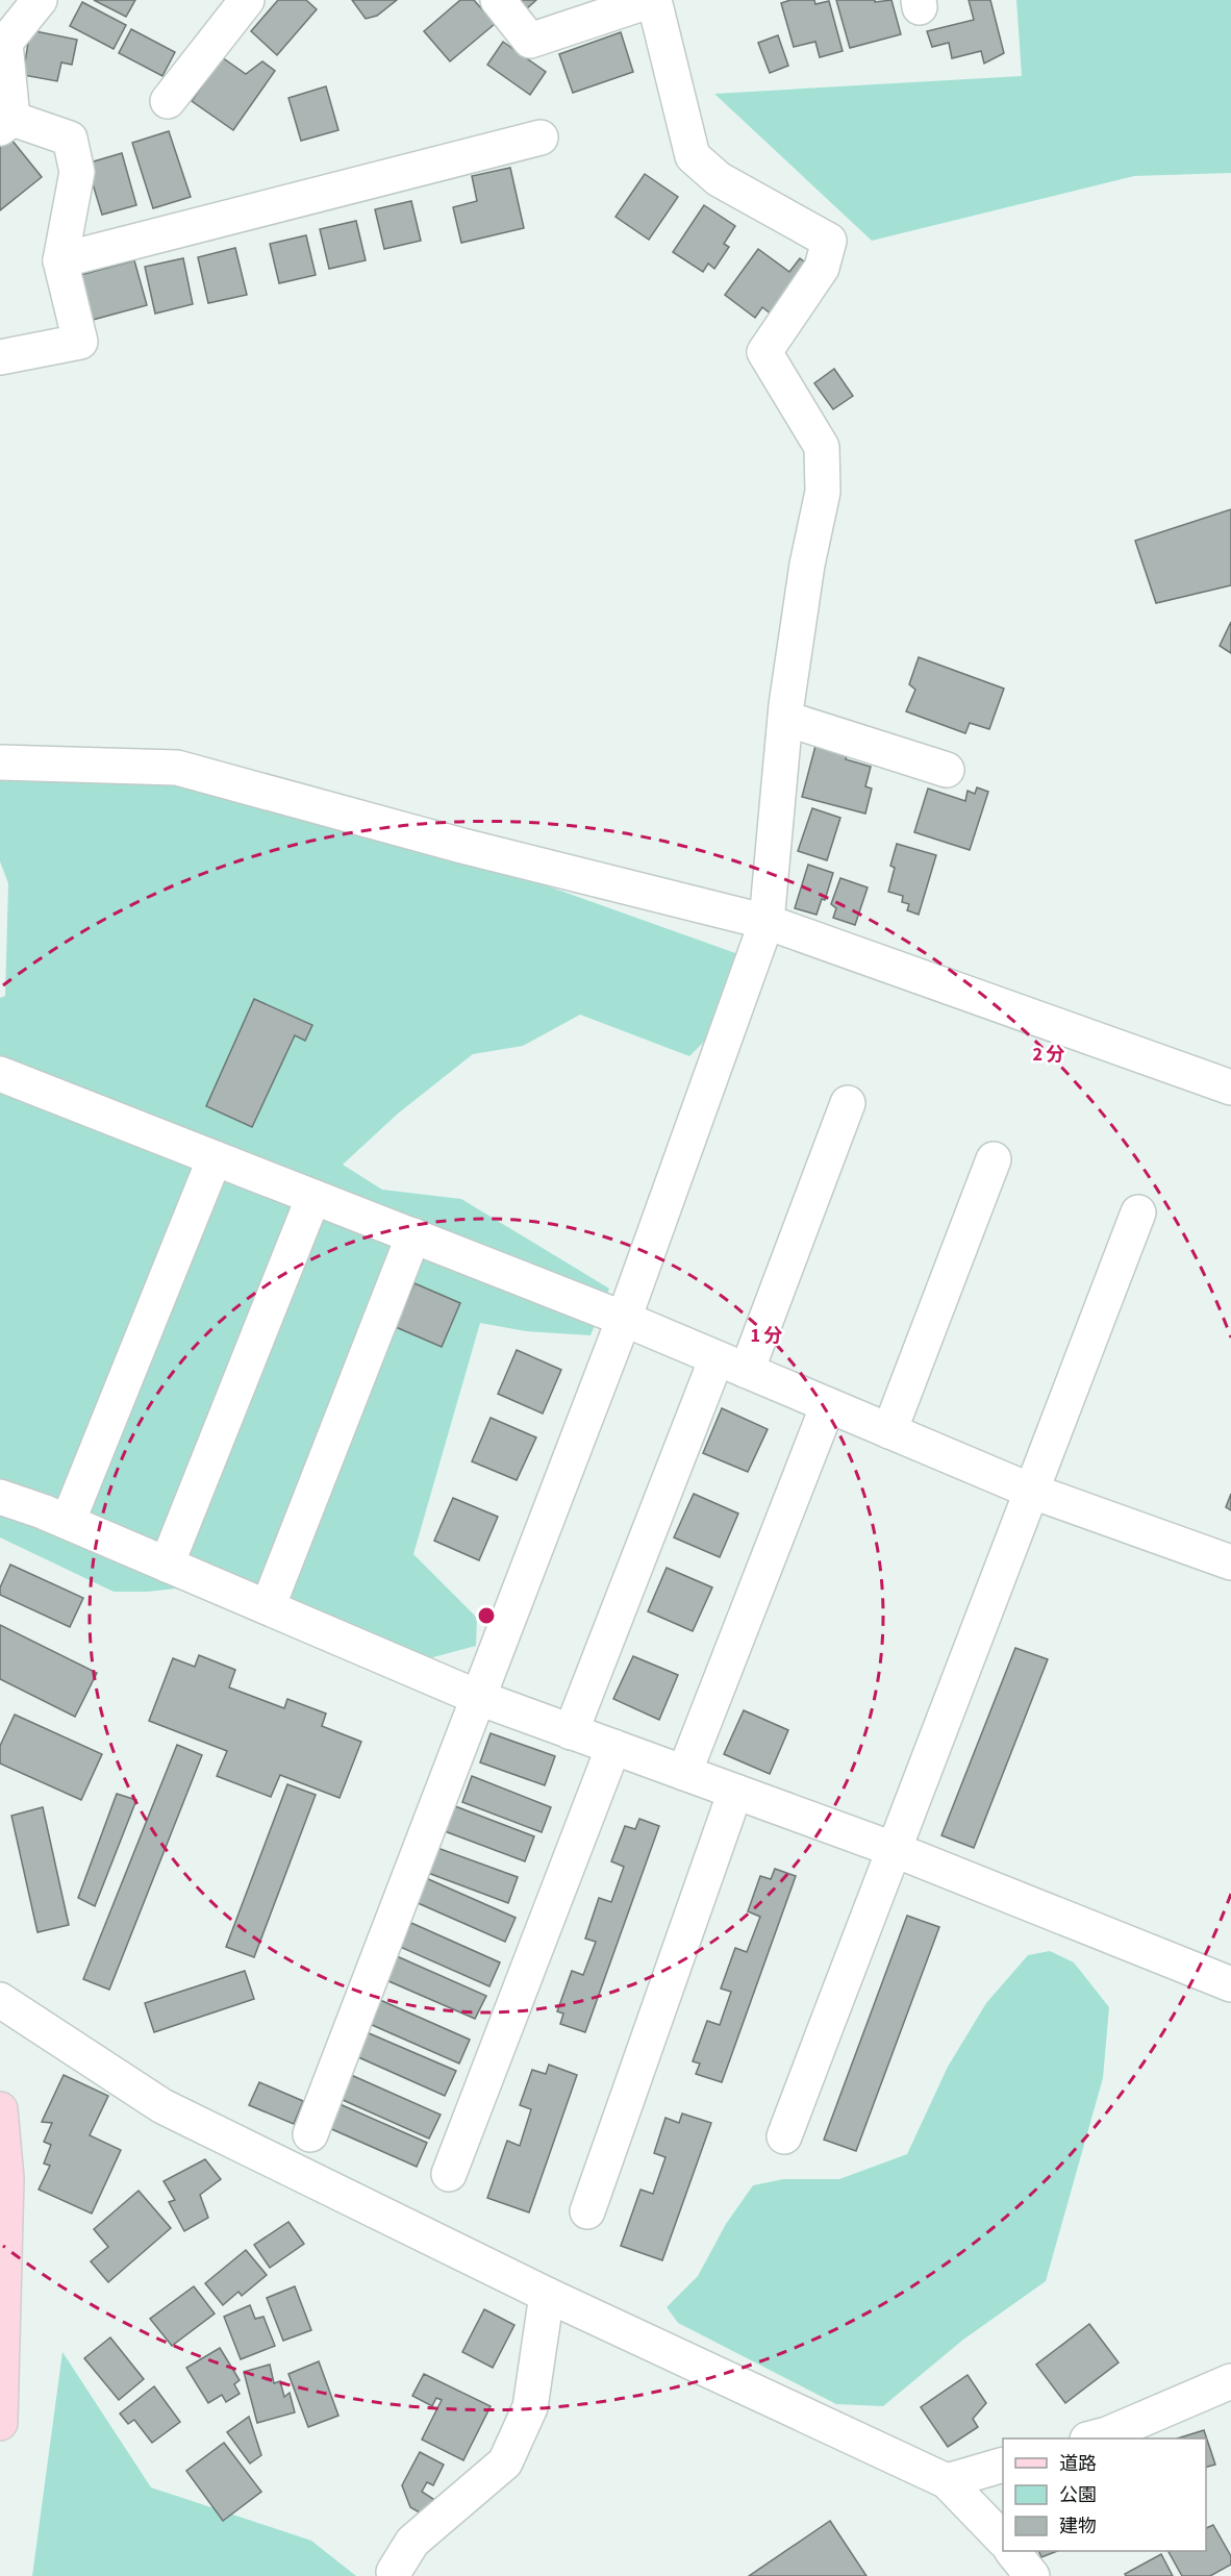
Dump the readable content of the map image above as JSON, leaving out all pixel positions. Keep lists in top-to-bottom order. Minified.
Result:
{"legend":["道路","公園","建物"],"rings":["2 分","1 分"]}
